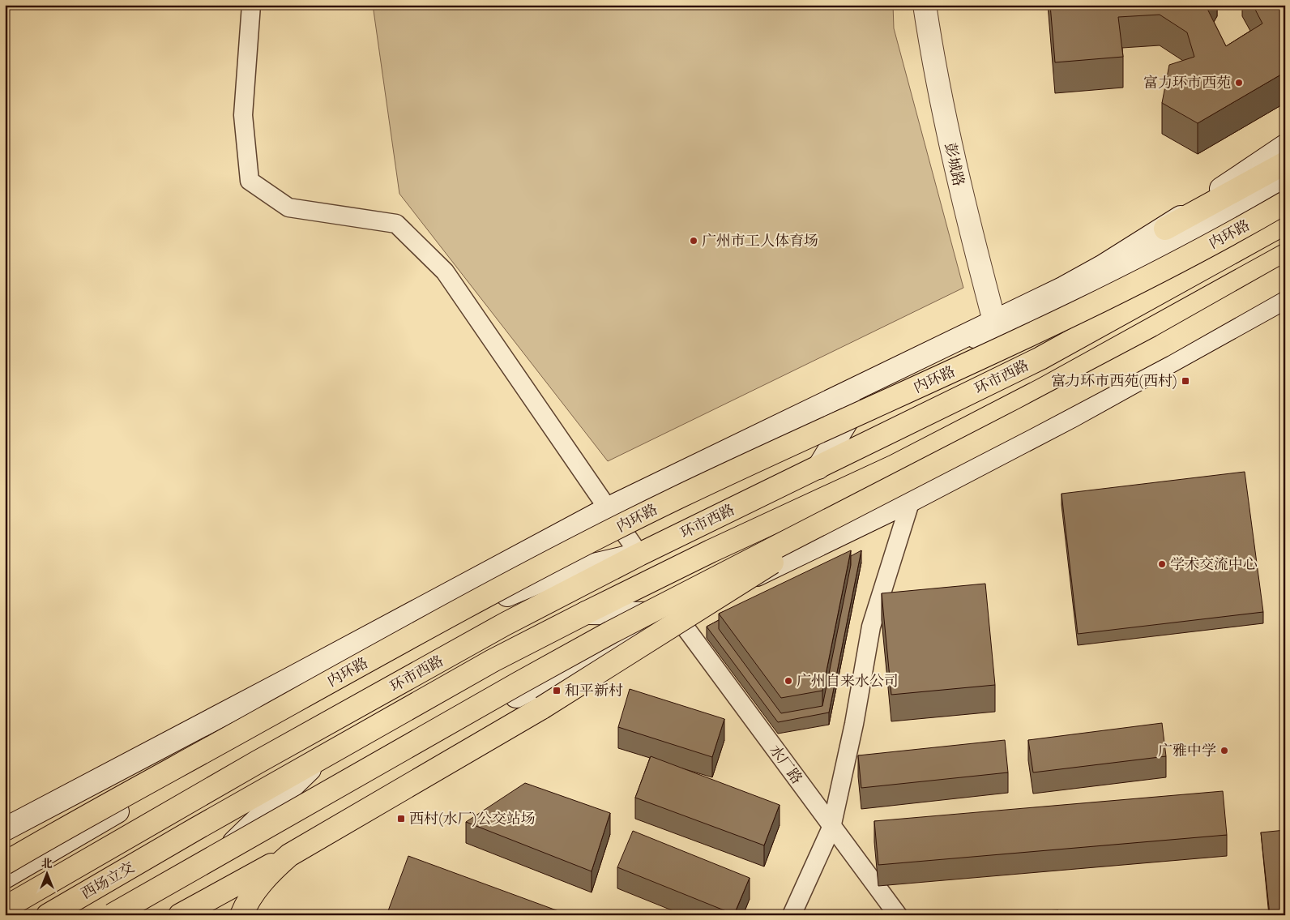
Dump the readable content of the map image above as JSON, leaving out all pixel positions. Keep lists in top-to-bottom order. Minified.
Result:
{"streets":{"main road":["彭城路","内环路","环市西路","西场立交"],"street":["水厂路"]},"crossings":[["环市西路","西场立交"]],"places":{"other":["富力环市西苑","广州市工人体育场","学术交流中心","广州自来水公司","广雅中学"],"transit":["富力环市西苑(西村)","和平新村","西村(水厂)公交站场"]},"north":"top"}
